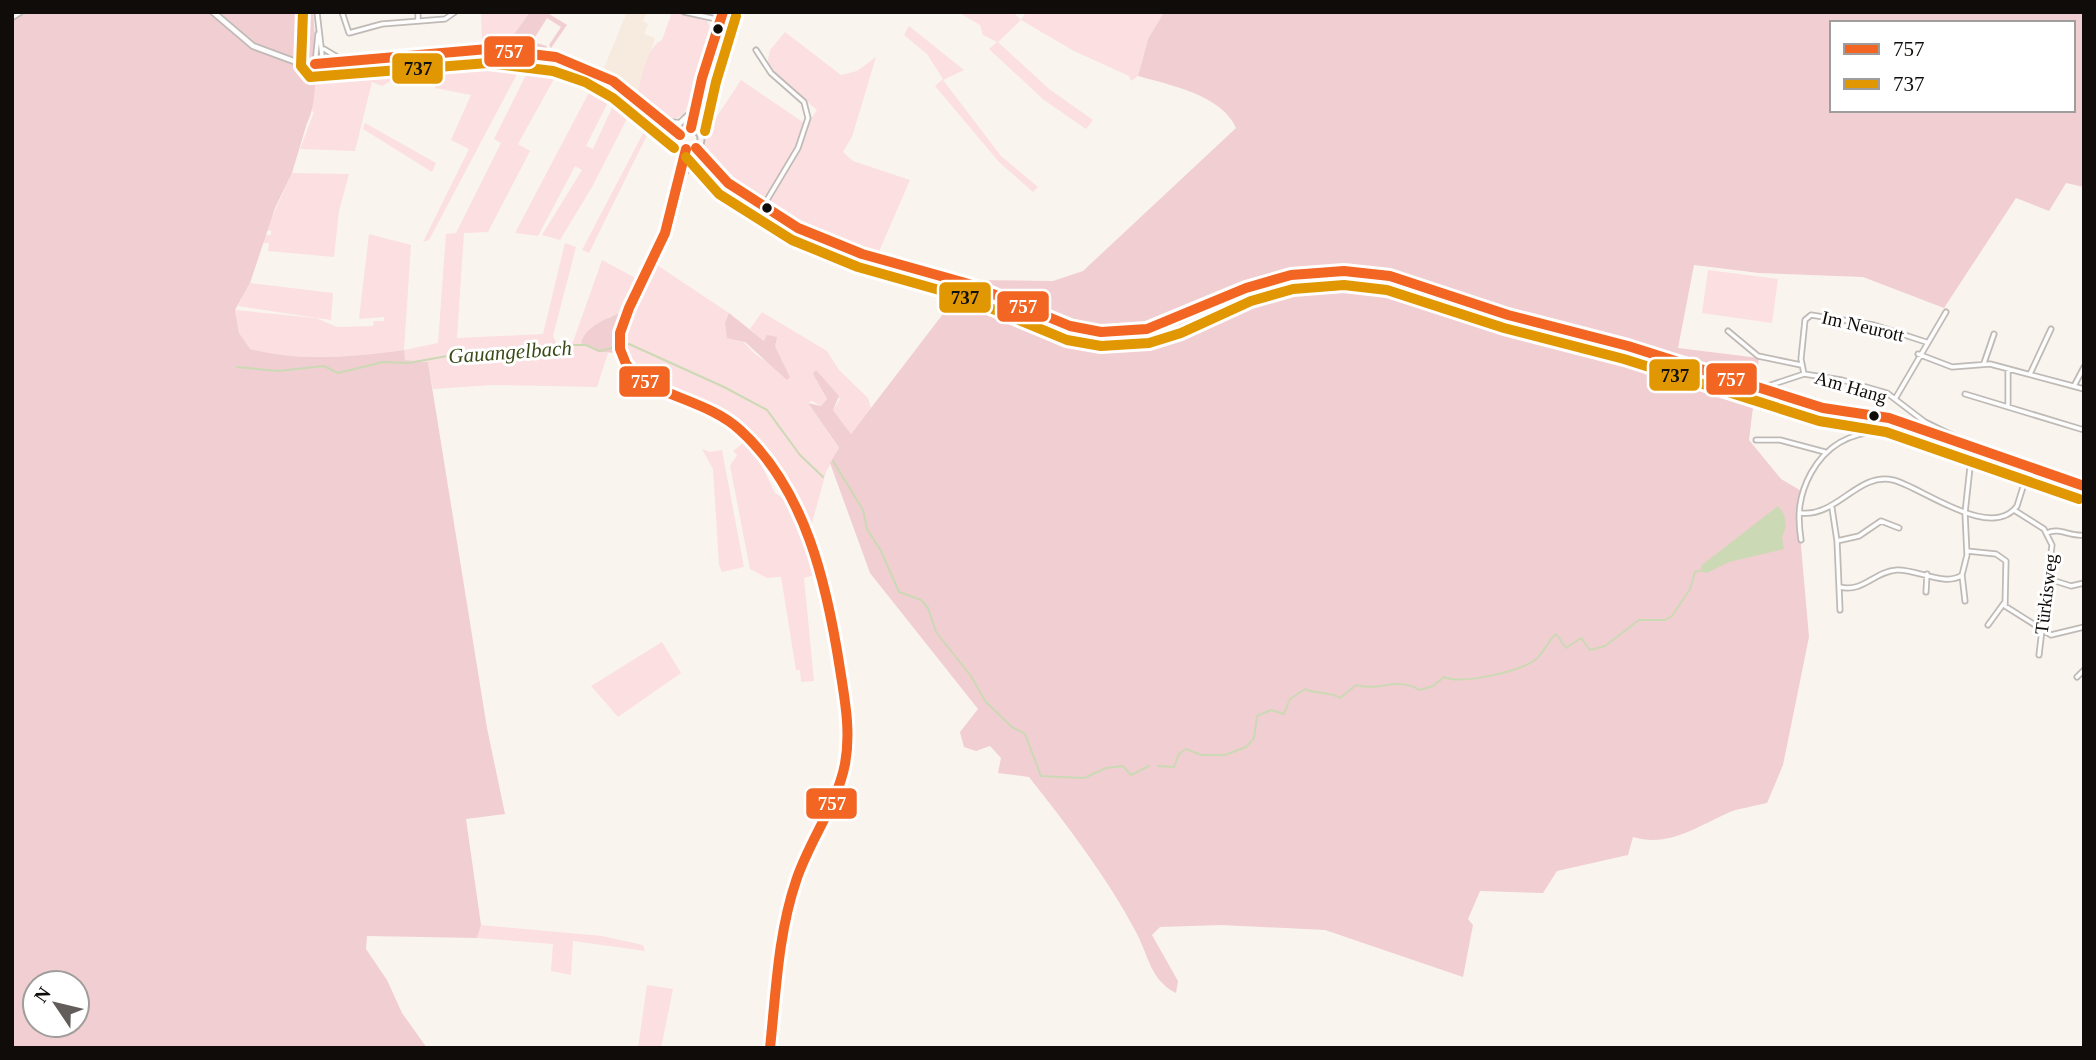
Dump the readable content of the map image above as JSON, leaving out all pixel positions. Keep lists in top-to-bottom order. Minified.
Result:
{"streets":{"street":["Im Neurott","Am Hang","Türkisweg"]},"crossings":[["Im Neurott","Am Hang"]],"water":["Gauangelbach"],"lines":["transit line 757","transit line 737"],"legend":["757","737"],"north":"top left"}
